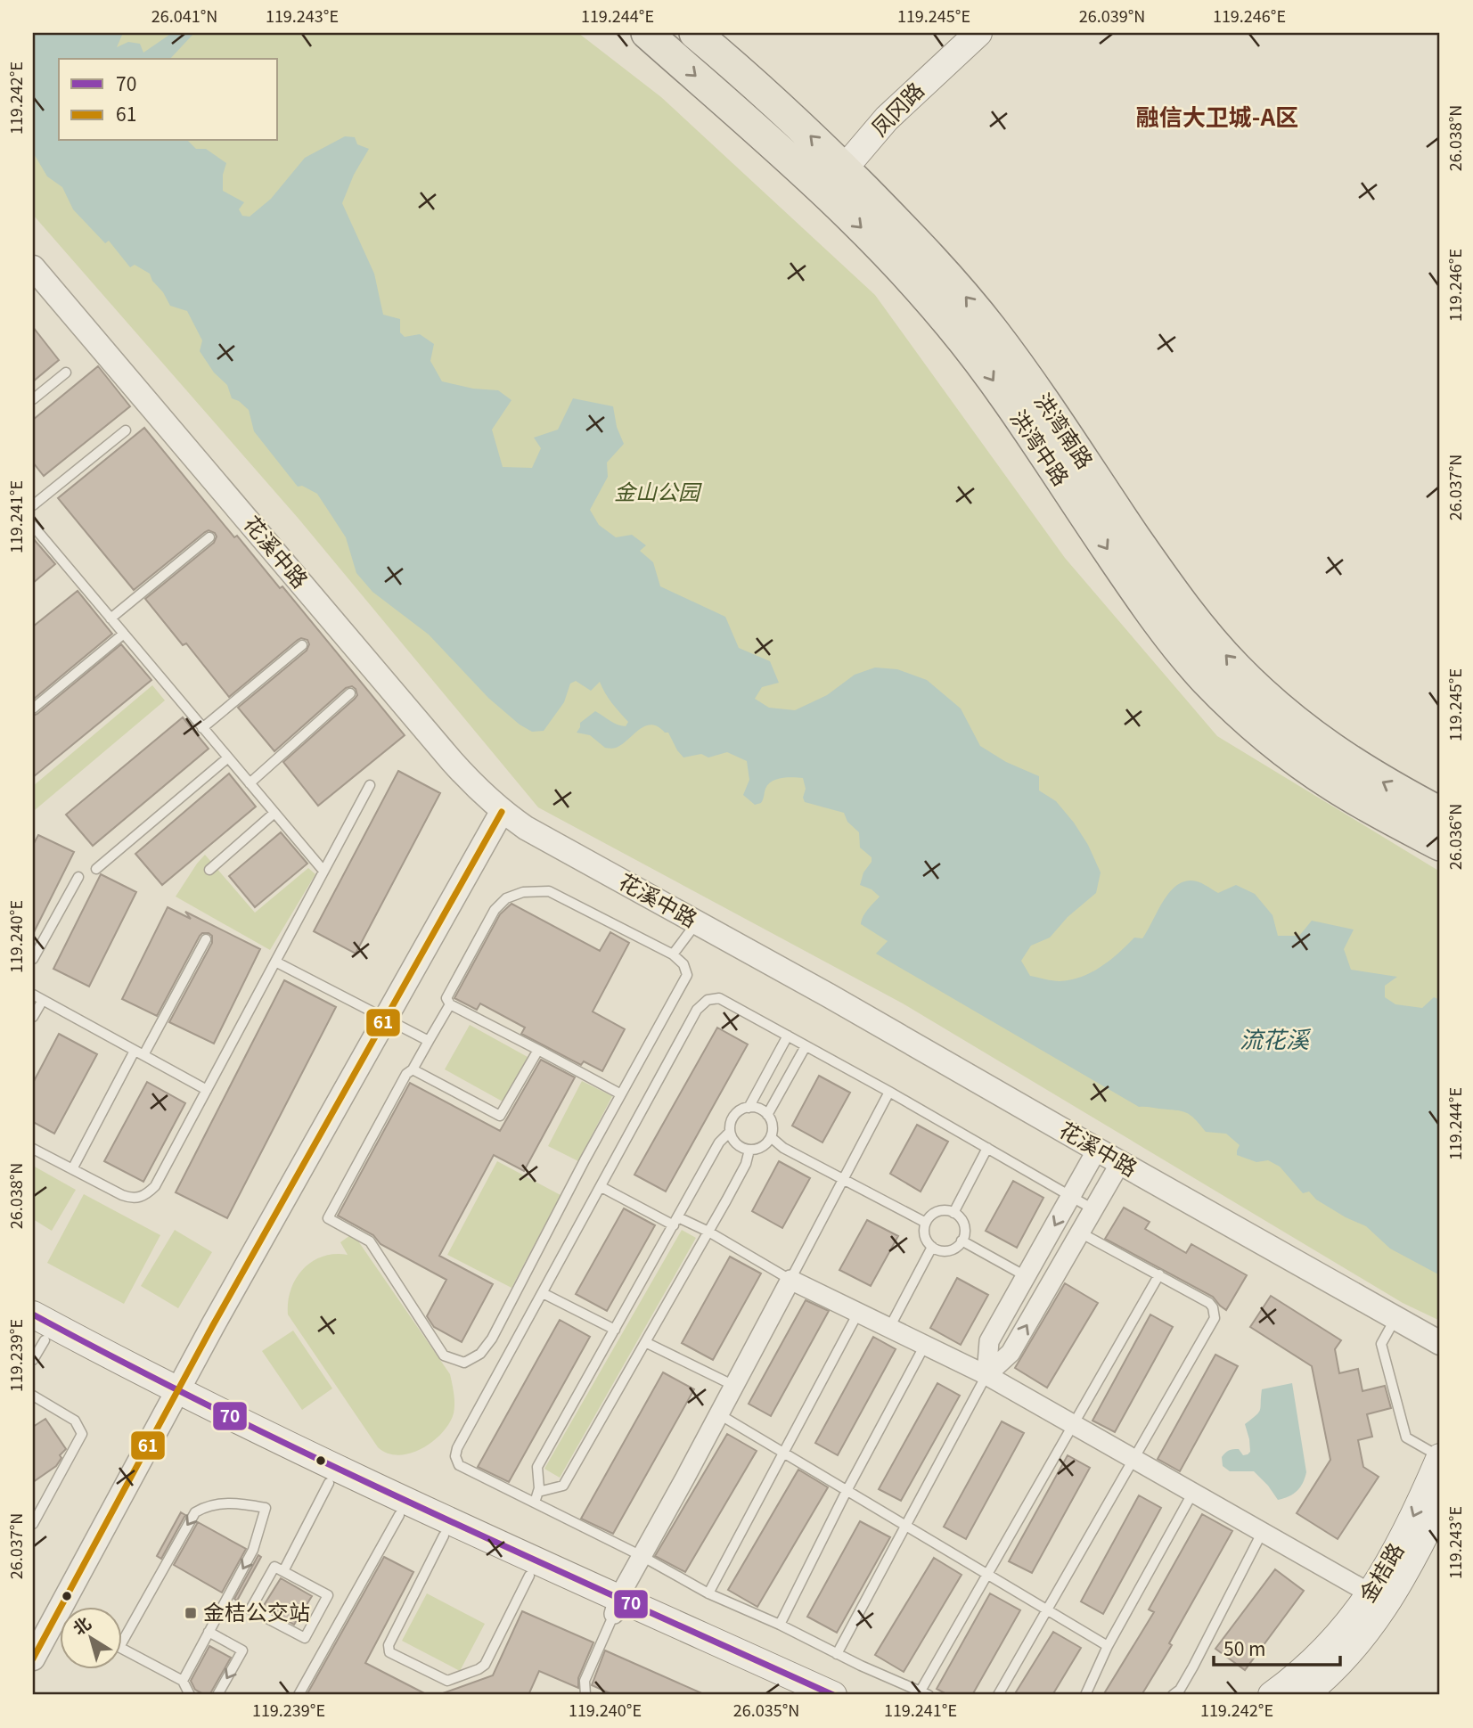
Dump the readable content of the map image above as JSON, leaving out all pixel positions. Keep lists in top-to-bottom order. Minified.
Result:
{"streets":{"main road":["凤冈路","洪湾南路","洪湾中路","金桔路"],"street":["花溪中路"]},"crossings":[["凤冈路","洪湾南路"],["凤冈路","洪湾中路"]],"one_way":["洪湾南路","洪湾中路"],"districts":["融信大卫城-A区"],"water":["流花溪"],"parks":["金山公园"],"places":{"transit":["金桔公交站"]},"lines":["transit line 61","transit line 70"],"legend":["70","61"],"scale_bar":"50 m","north":"top left","coordinates":["26.041°N","119.243°E","119.244°E","119.245°E","26.039°N","119.246°E","119.242°E","26.038°N","26.037°N","119.241°E","26.036°N","119.240°E","119.239°E","26.035°N"]}
